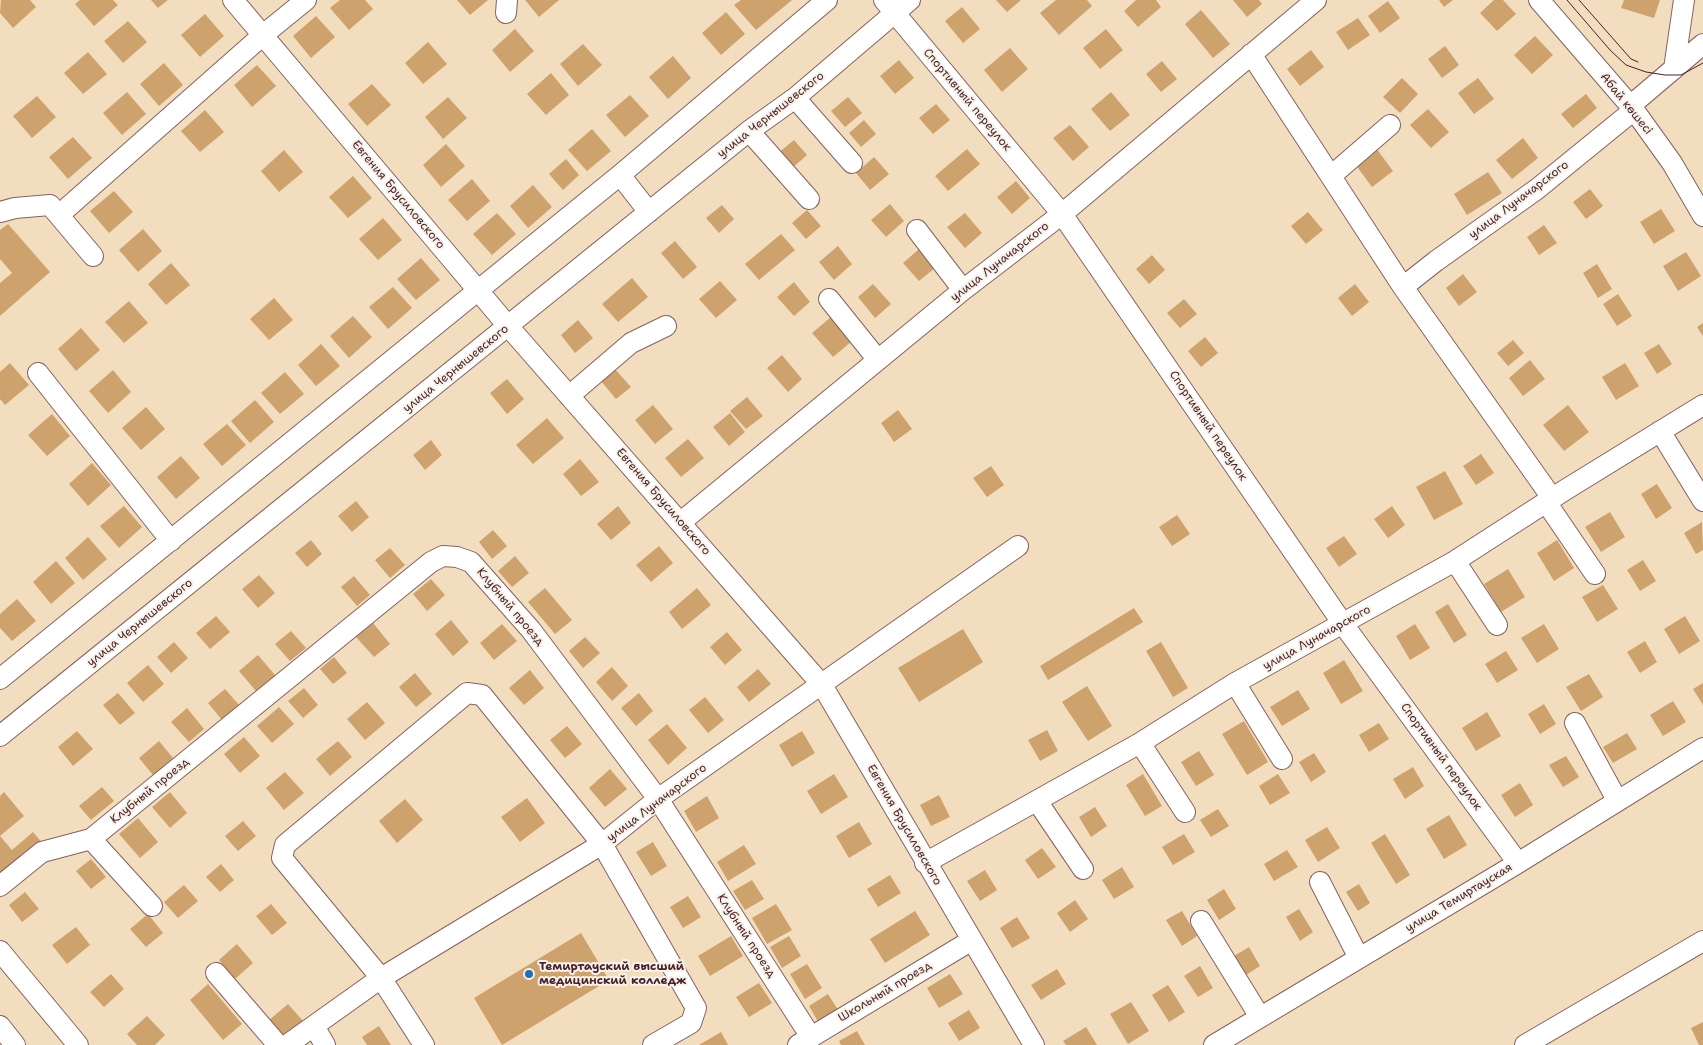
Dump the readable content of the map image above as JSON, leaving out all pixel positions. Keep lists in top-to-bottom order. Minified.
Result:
{"streets":{"street":["Спортивный переулок","Абай көшесі","улица Чернышевского","Евгения Брусиловского","улица Луначарского","Клубный проезд","улица Темиртауская","Школьный проезд"]},"crossings":[["Спортивный переулок","улица Чернышевского"],["Спортивный переулок","улица Луначарского"],["Спортивный переулок","улица Темиртауская"],["Абай көшесі","улица Луначарского"],["улица Чернышевского","Евгения Брусиловского"],["Евгения Брусиловского","улица Луначарского"],["Евгения Брусиловского","Школьный проезд"],["улица Луначарского","Клубный проезд"],["Клубный проезд","Школьный проезд"]],"places":["Темиртауский высший медицинский колледж"]}
